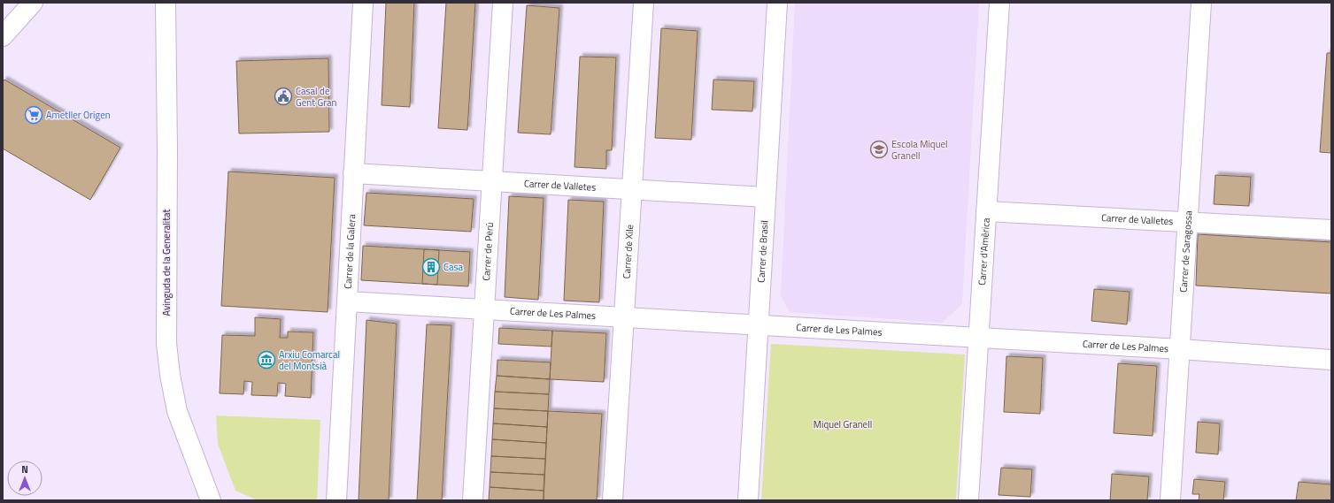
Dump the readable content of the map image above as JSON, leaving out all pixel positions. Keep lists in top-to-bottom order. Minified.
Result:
{"streets":{"street":["Carrer de Valletes","Carrer de la Galera","Carrer de Perú","Carrer de Xile","Carrer d'Amèrica","Carrer de Saragossa","Carrer de Brasil","Avinguda de la Generalitat","Carrer de Les Palmes"]},"crossings":[["Carrer de Valletes","Carrer de la Galera"],["Carrer de Valletes","Carrer de Perú"],["Carrer de Valletes","Carrer de Xile"],["Carrer de Valletes","Carrer d'Amèrica"],["Carrer de Valletes","Carrer de Saragossa"],["Carrer de Valletes","Carrer de Brasil"],["Carrer de la Galera","Carrer de Les Palmes"],["Carrer de Perú","Carrer de Les Palmes"],["Carrer de Xile","Carrer de Les Palmes"],["Carrer d'Amèrica","Carrer de Les Palmes"],["Carrer de Saragossa","Carrer de Les Palmes"],["Carrer de Brasil","Carrer de Les Palmes"]],"parks":["Miquel Granell"],"places":{"public building":["Casal de Gent Gran"],"supermarket":["Ametller Origen"],"school or university":["Escola Miquel Granell"],"building":["Casa"],"museum":["Arxiu Comarcal del Montsià"]},"north":"top"}
